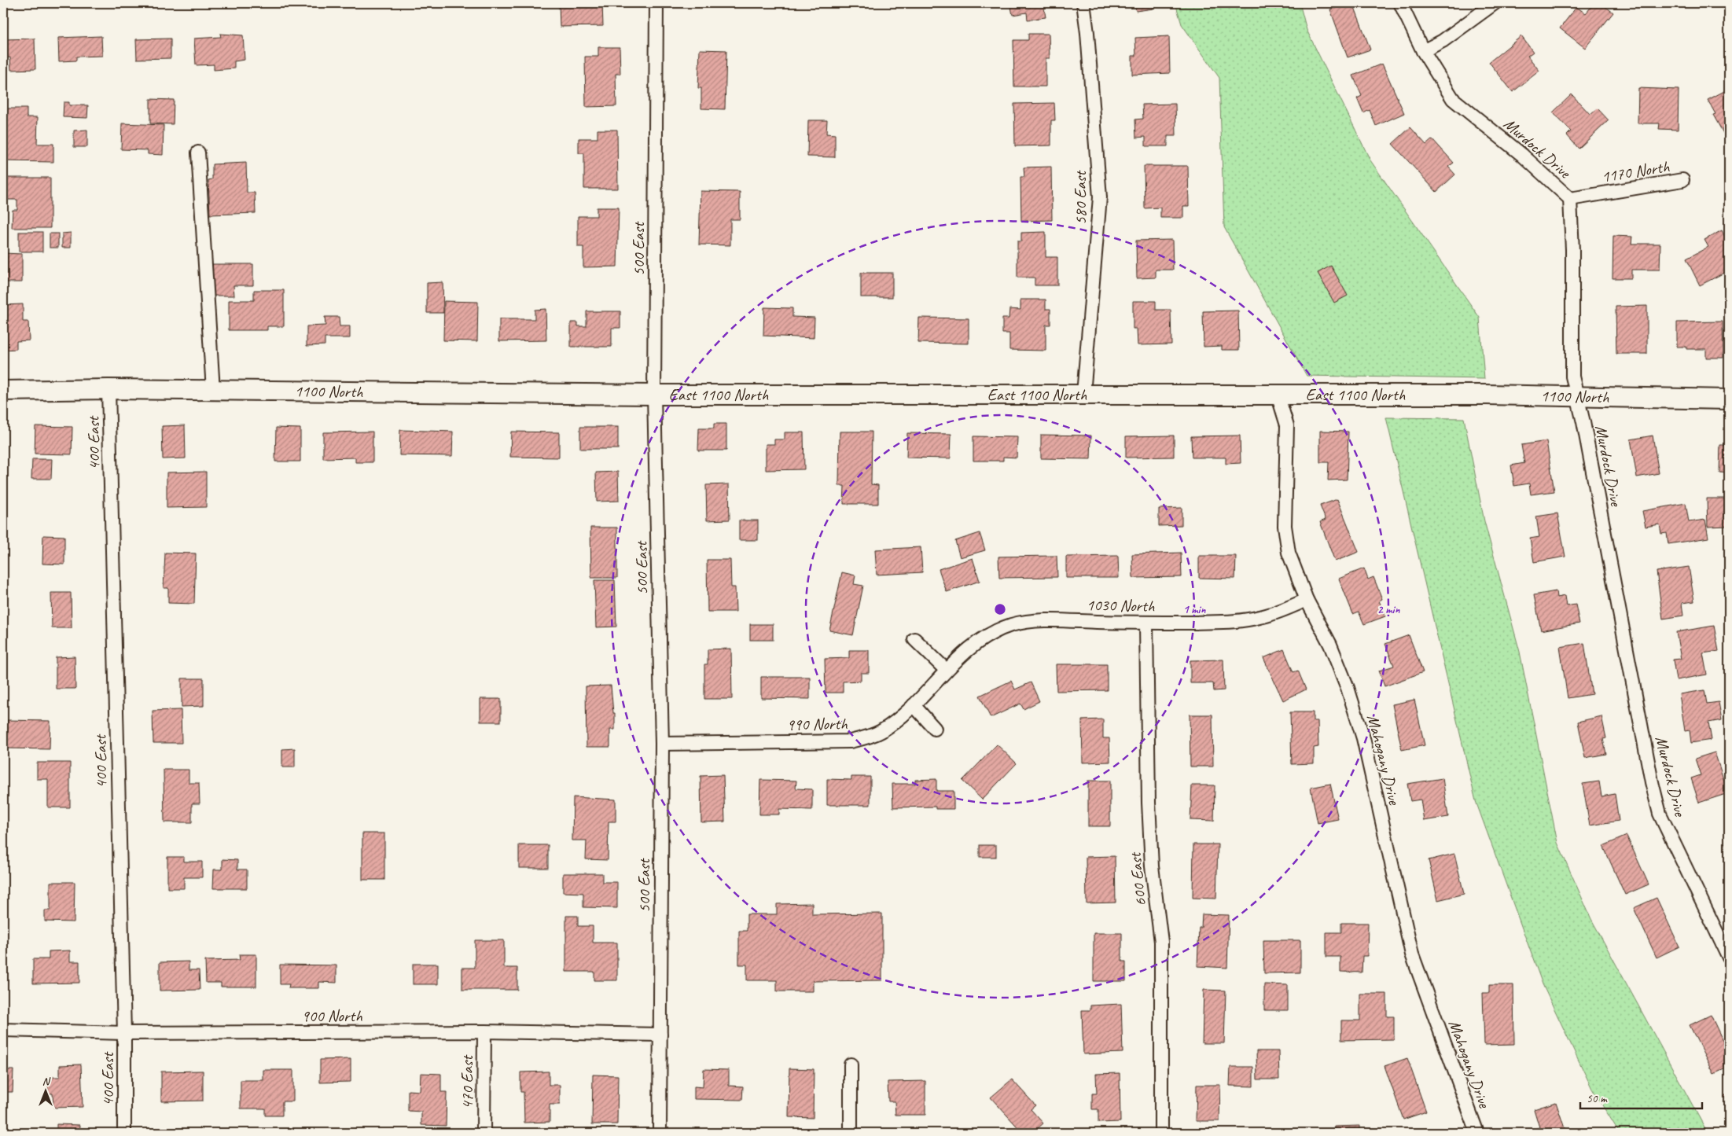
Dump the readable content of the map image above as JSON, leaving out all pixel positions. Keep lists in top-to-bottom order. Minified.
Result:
{"streets":{"street":["Murdock Drive","1170 North","580 East","500 East","1100 North","East 1100 North","400 East","1030 North","990 North","Mahogany Drive","600 East","900 North","470 East"]},"crossings":[["Murdock Drive","1170 North"],["Murdock Drive","1100 North"],["580 East","East 1100 North"],["500 East","1100 North"],["500 East","East 1100 North"],["500 East","990 North"],["500 East","900 North"],["1100 North","East 1100 North"],["1100 North","400 East"],["East 1100 North","Mahogany Drive"],["400 East","900 North"],["1030 North","990 North"],["1030 North","Mahogany Drive"],["1030 North","600 East"],["900 North","470 East"]],"scale_bar":"50 m","north":"top","rings":["1 min","2 min"]}
